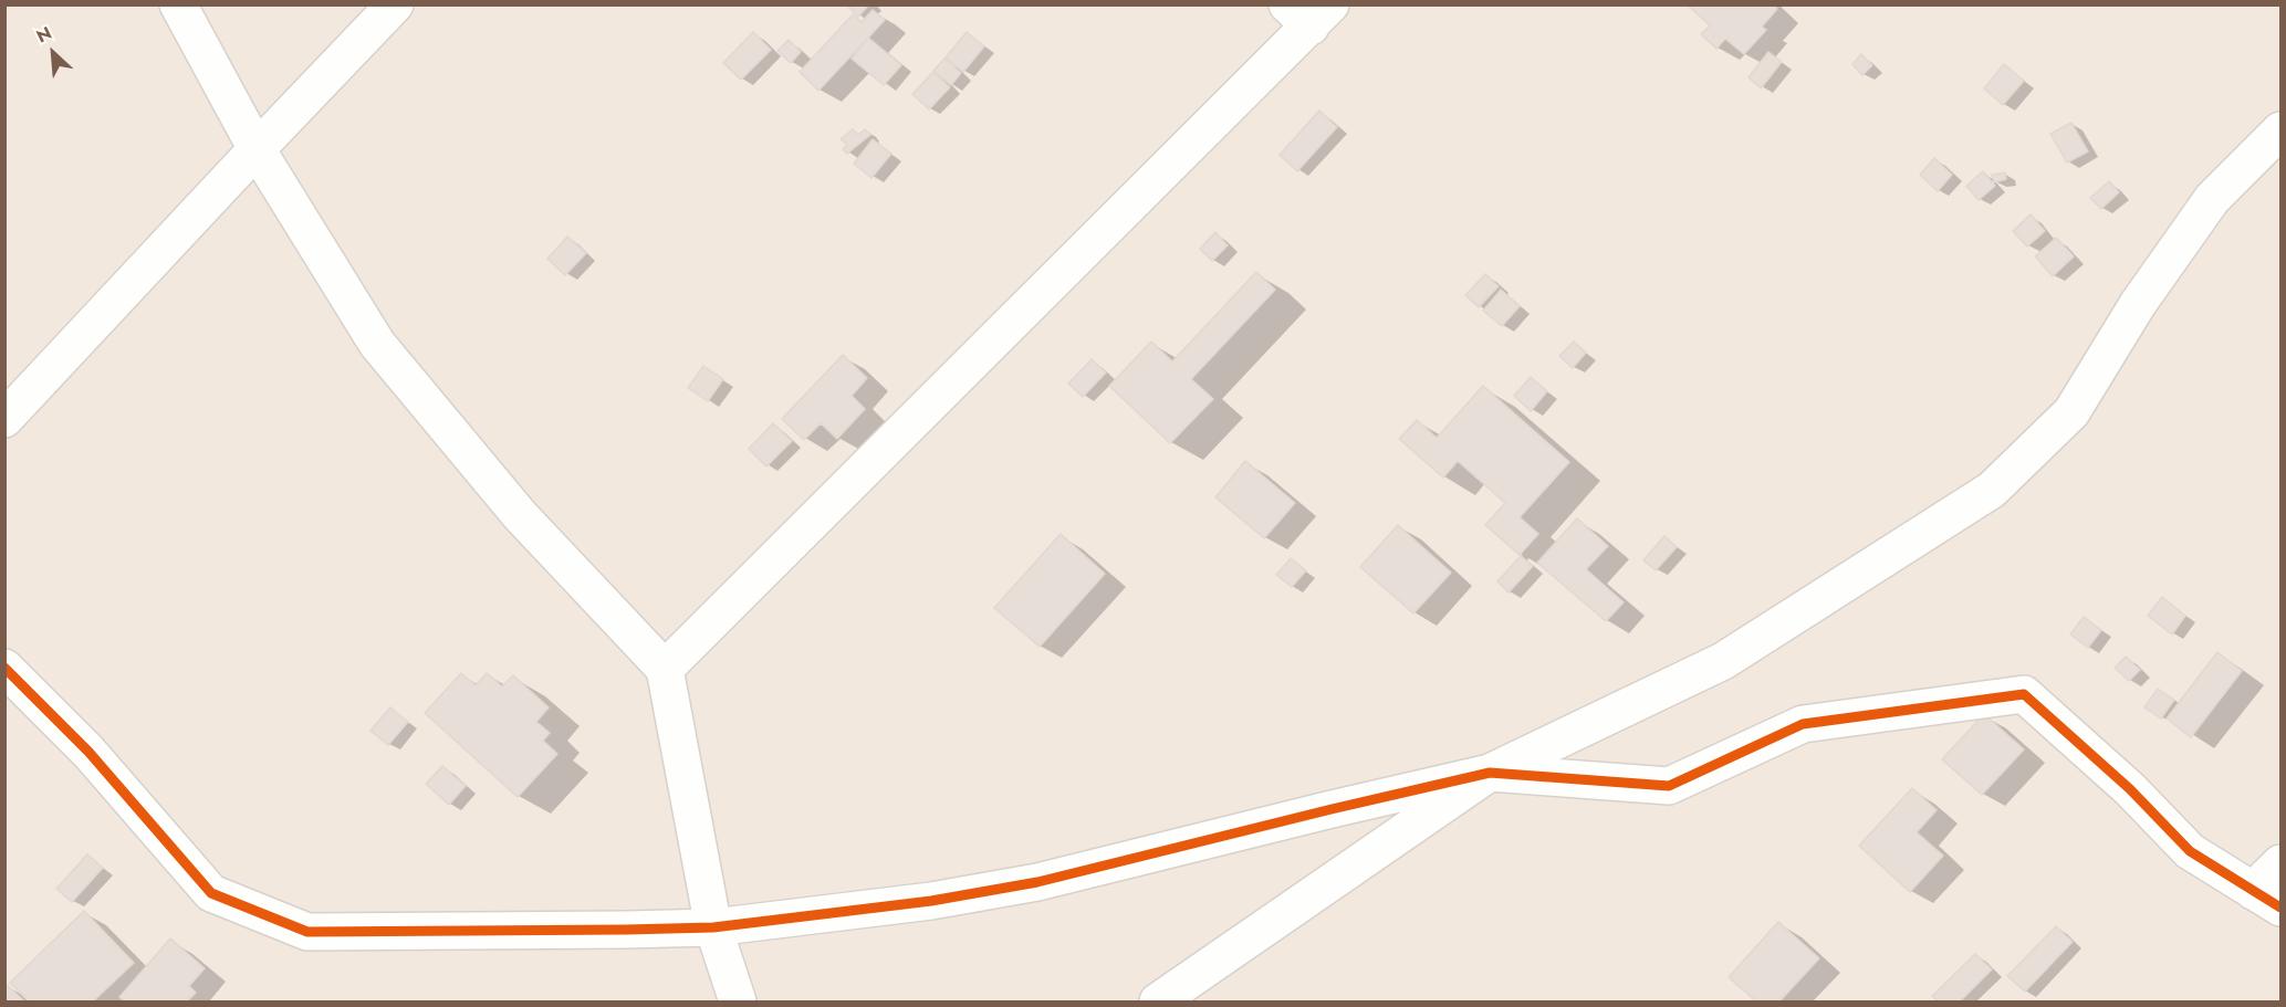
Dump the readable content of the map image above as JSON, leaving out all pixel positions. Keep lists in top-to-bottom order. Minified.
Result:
{"north":"top left"}
